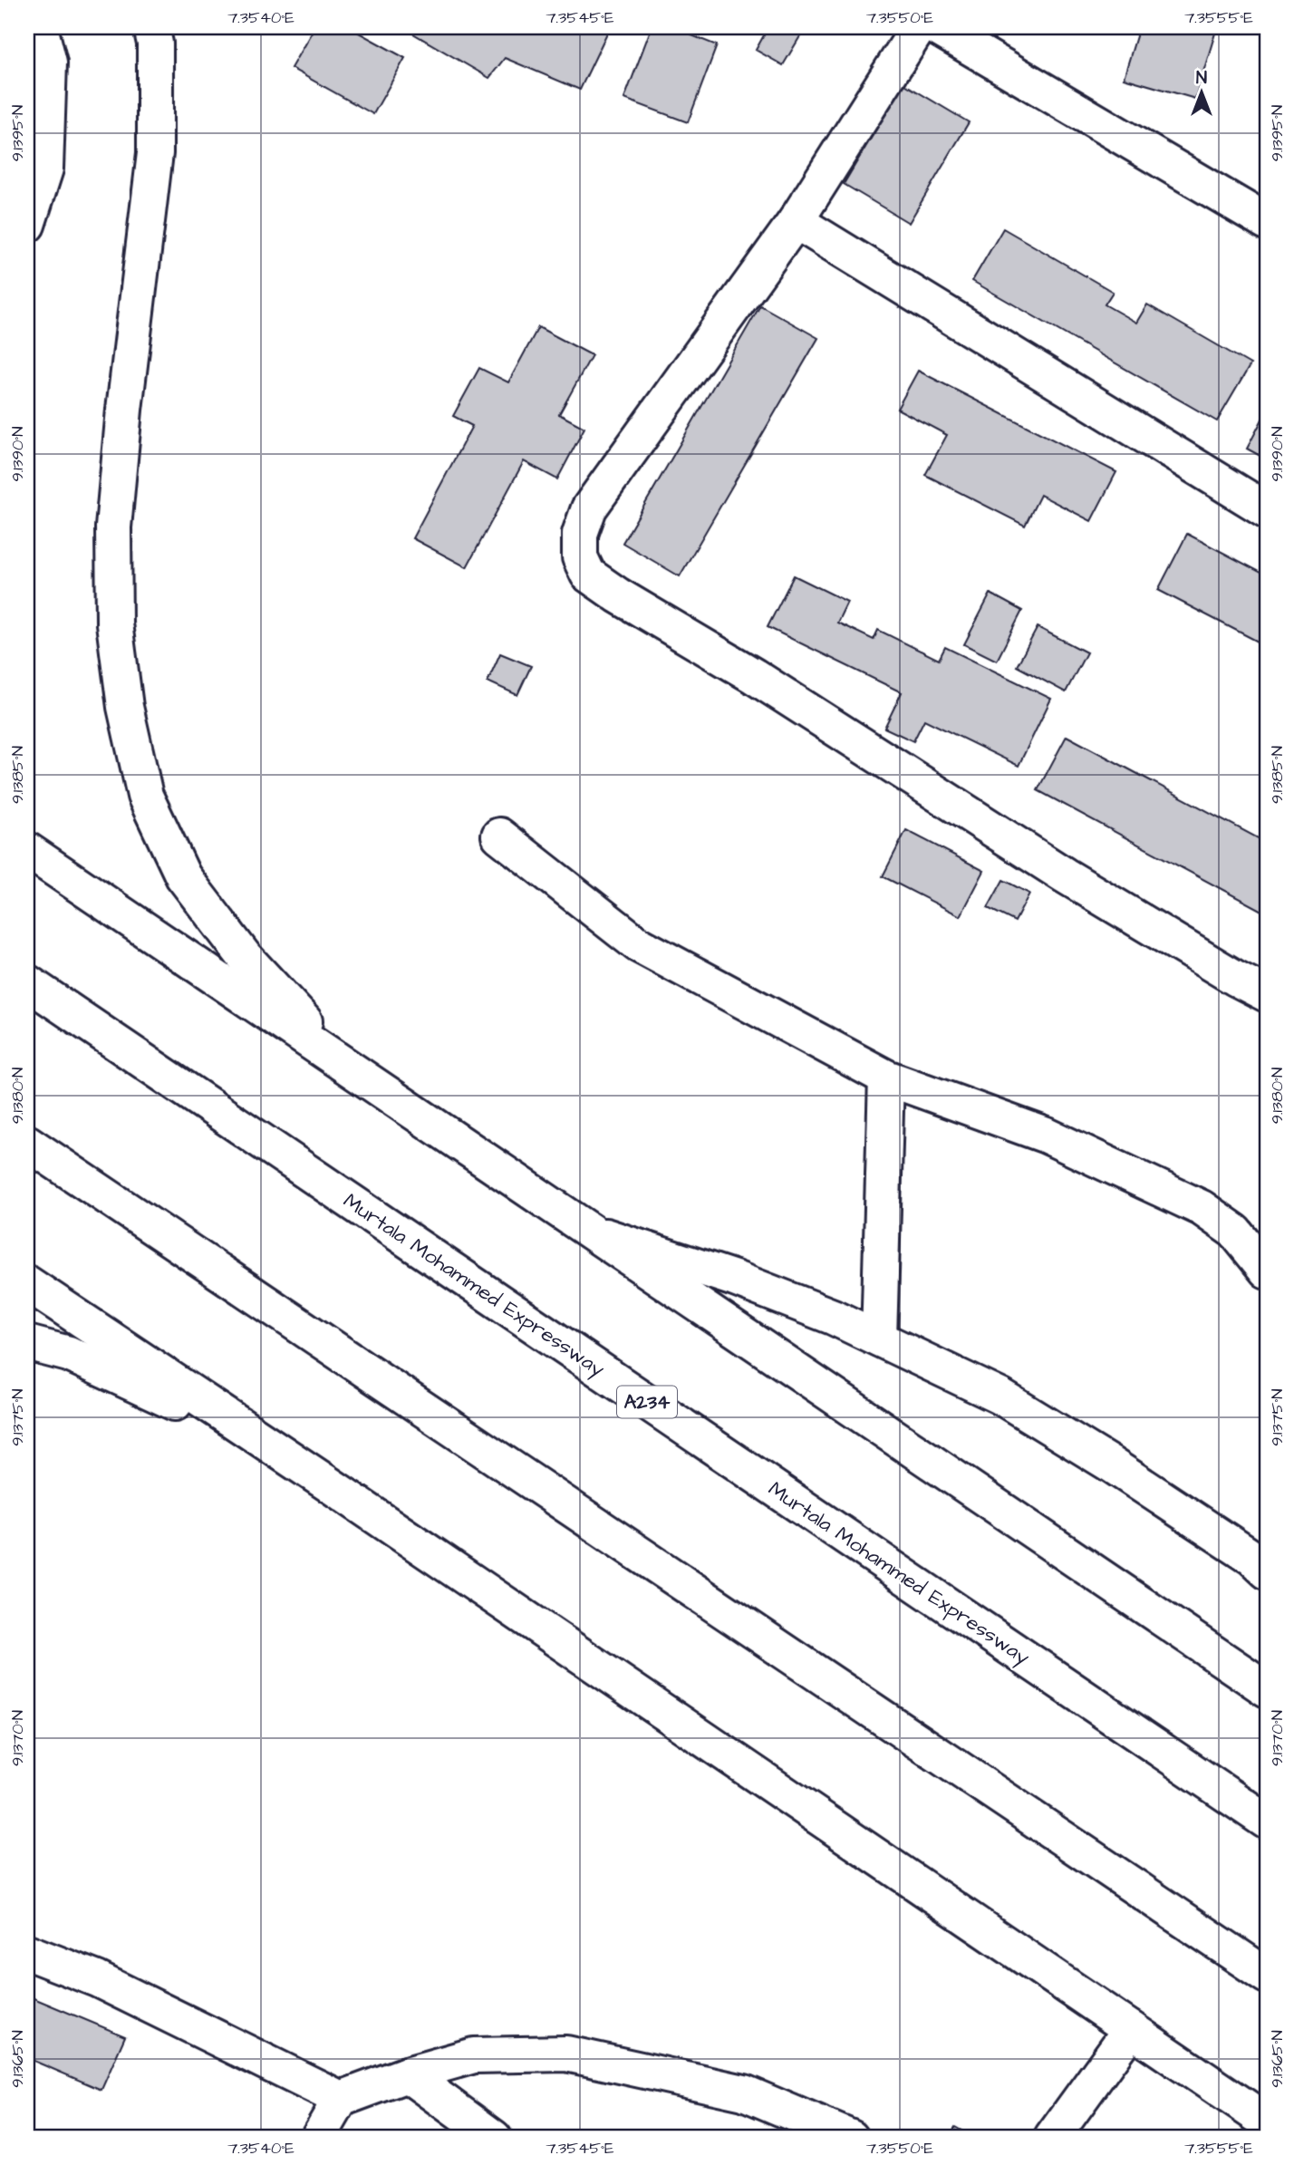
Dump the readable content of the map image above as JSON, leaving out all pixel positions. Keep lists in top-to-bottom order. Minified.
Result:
{"streets":{"main road":["Murtala Mohammed Expressway","A234"]},"north":"top","coordinates":["7.3540°E","7.3545°E","7.3550°E","7.3555°E","9.1395°N","9.1390°N","9.1385°N","9.1380°N","9.1375°N","9.1370°N","9.1365°N"]}
